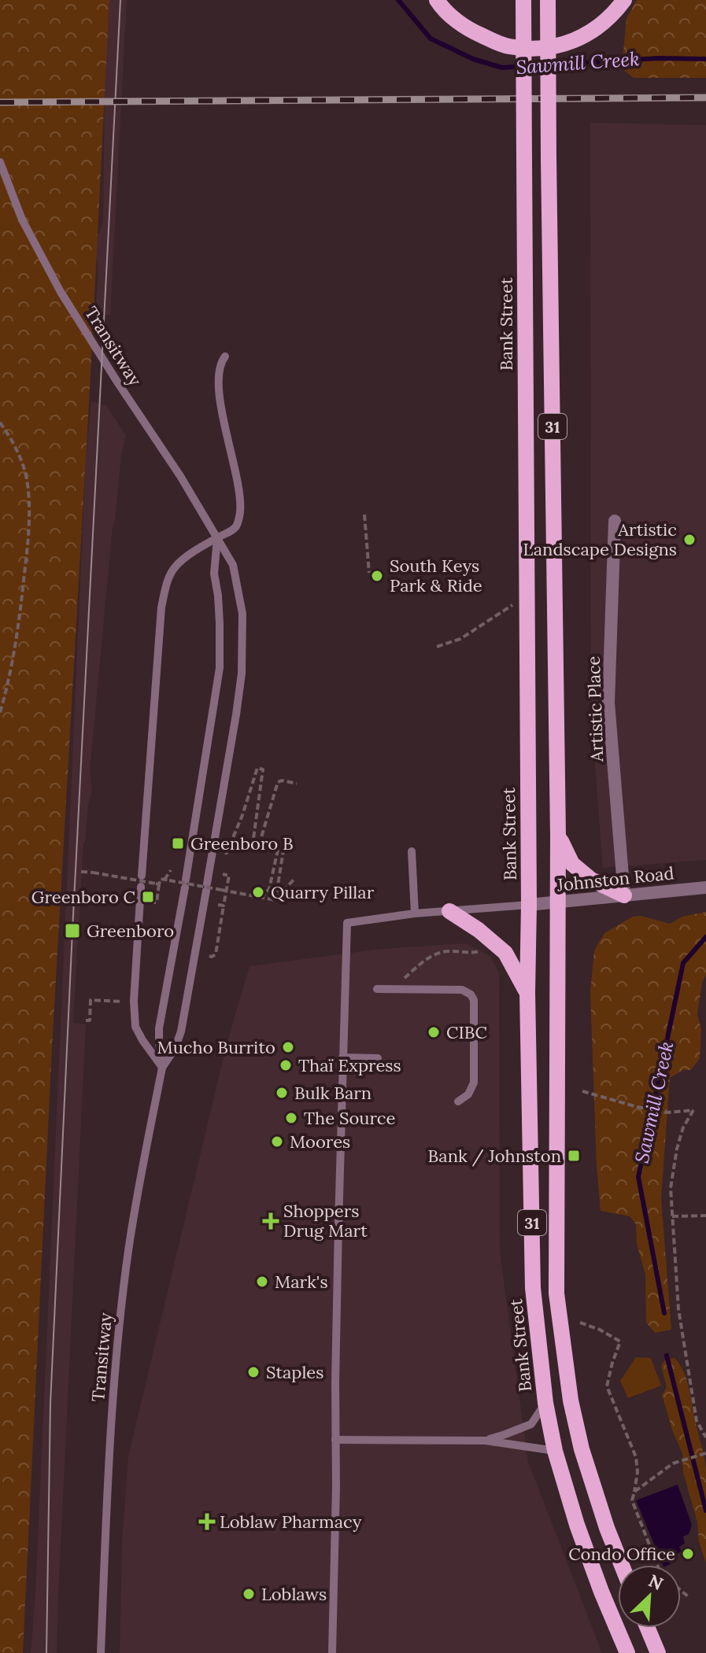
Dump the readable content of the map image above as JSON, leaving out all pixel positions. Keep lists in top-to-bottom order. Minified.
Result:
{"streets":{"main road":["Bank Street","31"],"street":["Artistic Place","Johnston Road"],"lane":["Transitway"]},"crossings":[["Bank Street","Johnston Road"],["31","Johnston Road"],["Artistic Place","Johnston Road"]],"water":["Sawmill Creek"],"places":{"other":["Artistic Landscape Designs","South Keys Park & Ride","Quarry Pillar","CIBC","Mucho Burrito","Thaï Express","Bulk Barn","The Source","Moores","Mark's","Staples","Condo Office","Loblaws"],"transit":["Greenboro B","Greenboro C","Greenboro","Bank / Johnston"],"health":["Shoppers Drug Mart","Loblaw Pharmacy"]},"north":"top right"}
